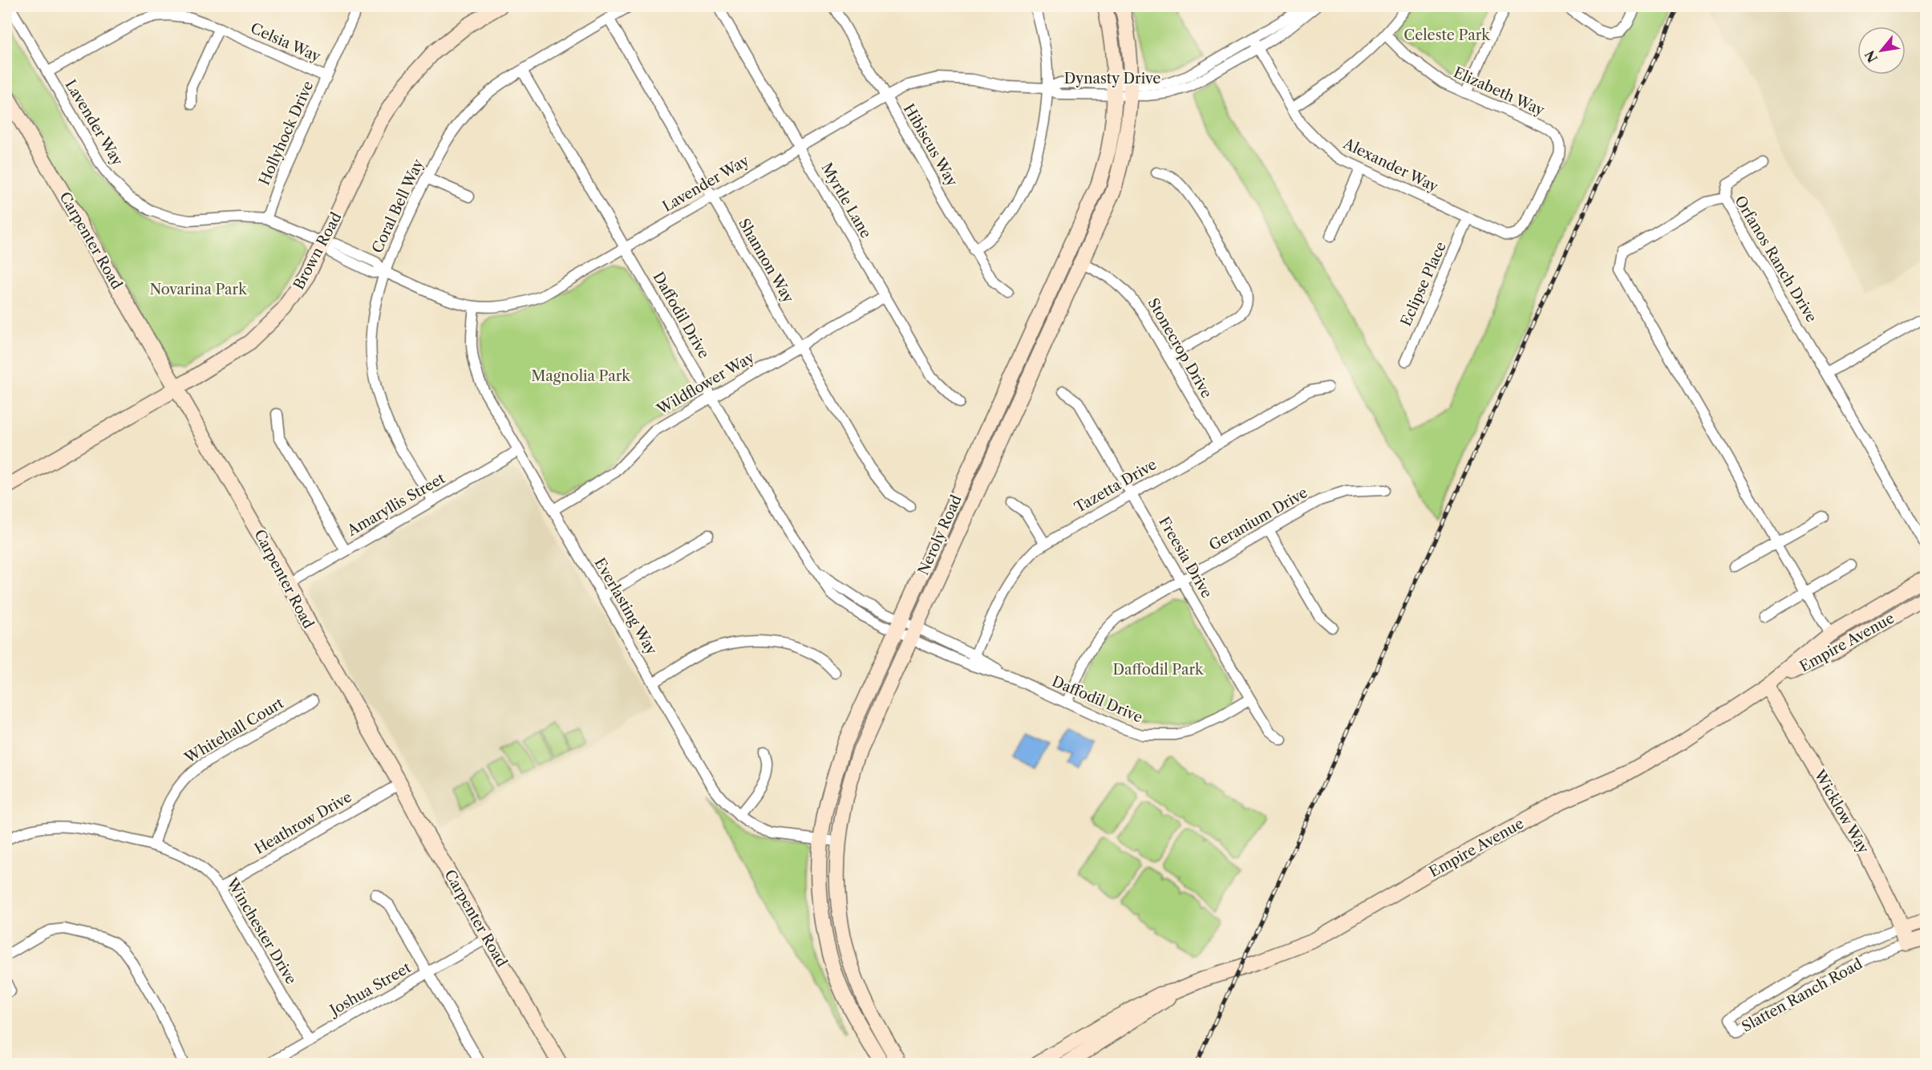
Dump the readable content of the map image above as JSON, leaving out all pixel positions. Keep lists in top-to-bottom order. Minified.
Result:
{"streets":{"street":["Celsia Way","Dynasty Drive","Elizabeth Way","Lavender Way","Hollyhock Drive","Hibiscus Way","Alexander Way","Myrtle Lane","Coral Bell Way","Carpenter Road","Brown Road","Orfanos Ranch Drive","Shannon Way","Eclipse Place","Daffodil Drive","Stonecrop Drive","Wildflower Way","Tazetta Drive","Amaryllis Street","Geranium Drive","Neroly Road","Freesia Drive","Everlasting Way","Empire Avenue","Whitehall Court","Wicklow Way","Heathrow Drive","Winchester Drive","Joshua Street","Slatten Ranch Road"]},"crossings":[["Celsia Way","Lavender Way"],["Celsia Way","Hollyhock Drive"],["Dynasty Drive","Lavender Way"],["Dynasty Drive","Alexander Way"],["Dynasty Drive","Neroly Road"],["Elizabeth Way","Alexander Way"],["Lavender Way","Hollyhock Drive"],["Lavender Way","Hibiscus Way"],["Lavender Way","Myrtle Lane"],["Lavender Way","Coral Bell Way"],["Lavender Way","Brown Road"],["Lavender Way","Shannon Way"],["Lavender Way","Daffodil Drive"],["Lavender Way","Everlasting Way"],["Alexander Way","Eclipse Place"],["Myrtle Lane","Wildflower Way"],["Coral Bell Way","Shannon Way"],["Coral Bell Way","Daffodil Drive"],["Coral Bell Way","Amaryllis Street"],["Carpenter Road","Brown Road"],["Carpenter Road","Amaryllis Street"],["Carpenter Road","Heathrow Drive"],["Carpenter Road","Joshua Street"],["Orfanos Ranch Drive","Empire Avenue"],["Shannon Way","Wildflower Way"],["Daffodil Drive","Wildflower Way"],["Daffodil Drive","Tazetta Drive"],["Daffodil Drive","Geranium Drive"],["Daffodil Drive","Neroly Road"],["Daffodil Drive","Freesia Drive"],["Stonecrop Drive","Tazetta Drive"],["Stonecrop Drive","Neroly Road"],["Wildflower Way","Everlasting Way"],["Tazetta Drive","Freesia Drive"],["Amaryllis Street","Everlasting Way"],["Geranium Drive","Freesia Drive"],["Neroly Road","Everlasting Way"],["Empire Avenue","Wicklow Way"],["Whitehall Court","Winchester Drive"],["Wicklow Way","Slatten Ranch Road"],["Heathrow Drive","Winchester Drive"],["Winchester Drive","Joshua Street"]],"parks":["Celeste Park","Novarina Park","Magnolia Park","Daffodil Park"],"north":"bottom left"}
